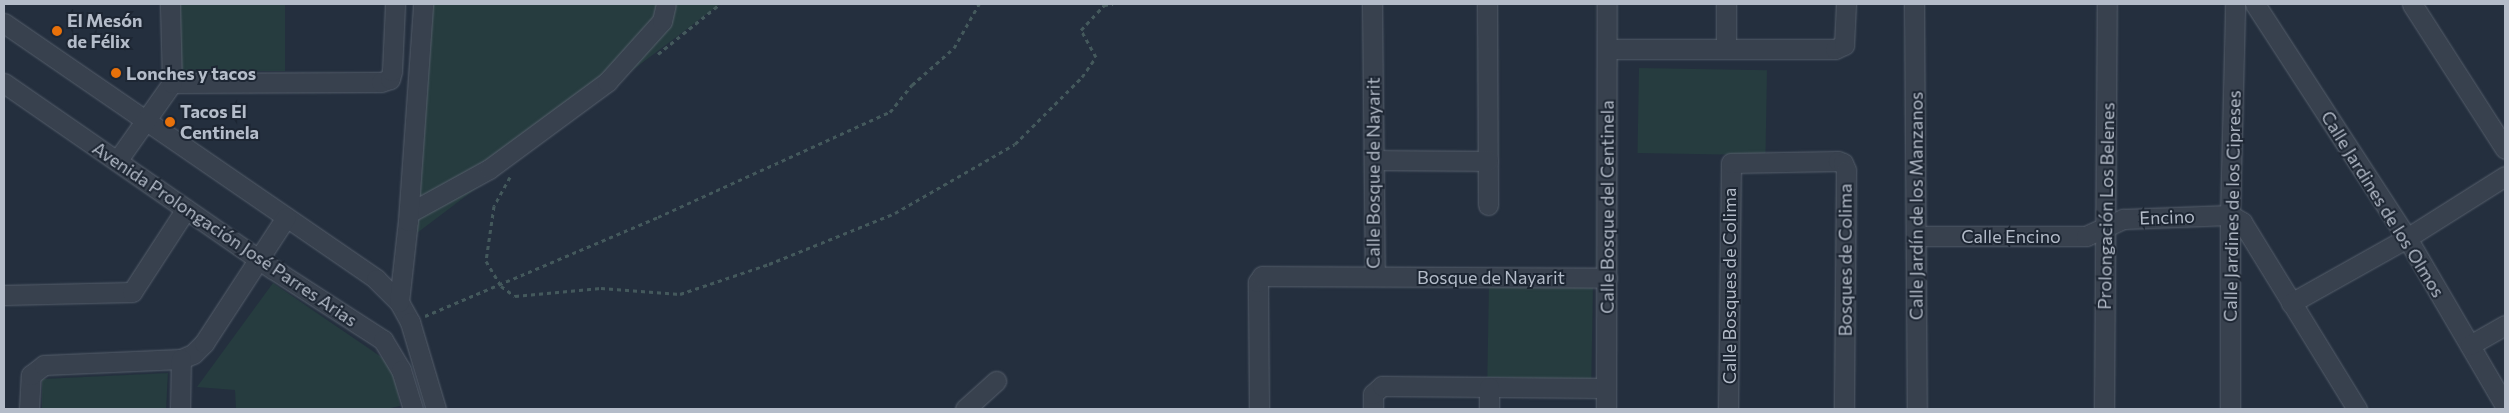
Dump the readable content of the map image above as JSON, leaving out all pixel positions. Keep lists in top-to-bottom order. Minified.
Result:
{"streets":{"street":["Calle Bosque de Nayarit","Calle Jardines de los Olmos","Calle Jardín de los Manzanos","Prolongación Los Belenes","Calle Jardines de los Cipreses","Calle Bosque del Centinela","Encino","Avenida Prolongación José Parres Arias","Calle Encino","Bosques de Colima","Bosque de Nayarit","Calle Bosques de Colima"]},"crossings":[["Calle Bosque de Nayarit","Bosque de Nayarit"],["Calle Jardín de los Manzanos","Calle Encino"],["Prolongación Los Belenes","Encino"],["Prolongación Los Belenes","Calle Encino"],["Calle Jardines de los Cipreses","Encino"],["Calle Bosque del Centinela","Bosque de Nayarit"],["Encino","Calle Encino"],["Bosques de Colima","Calle Bosques de Colima"]],"places":["El Mesón de Félix","Lonches y tacos","Tacos El Centinela"]}
